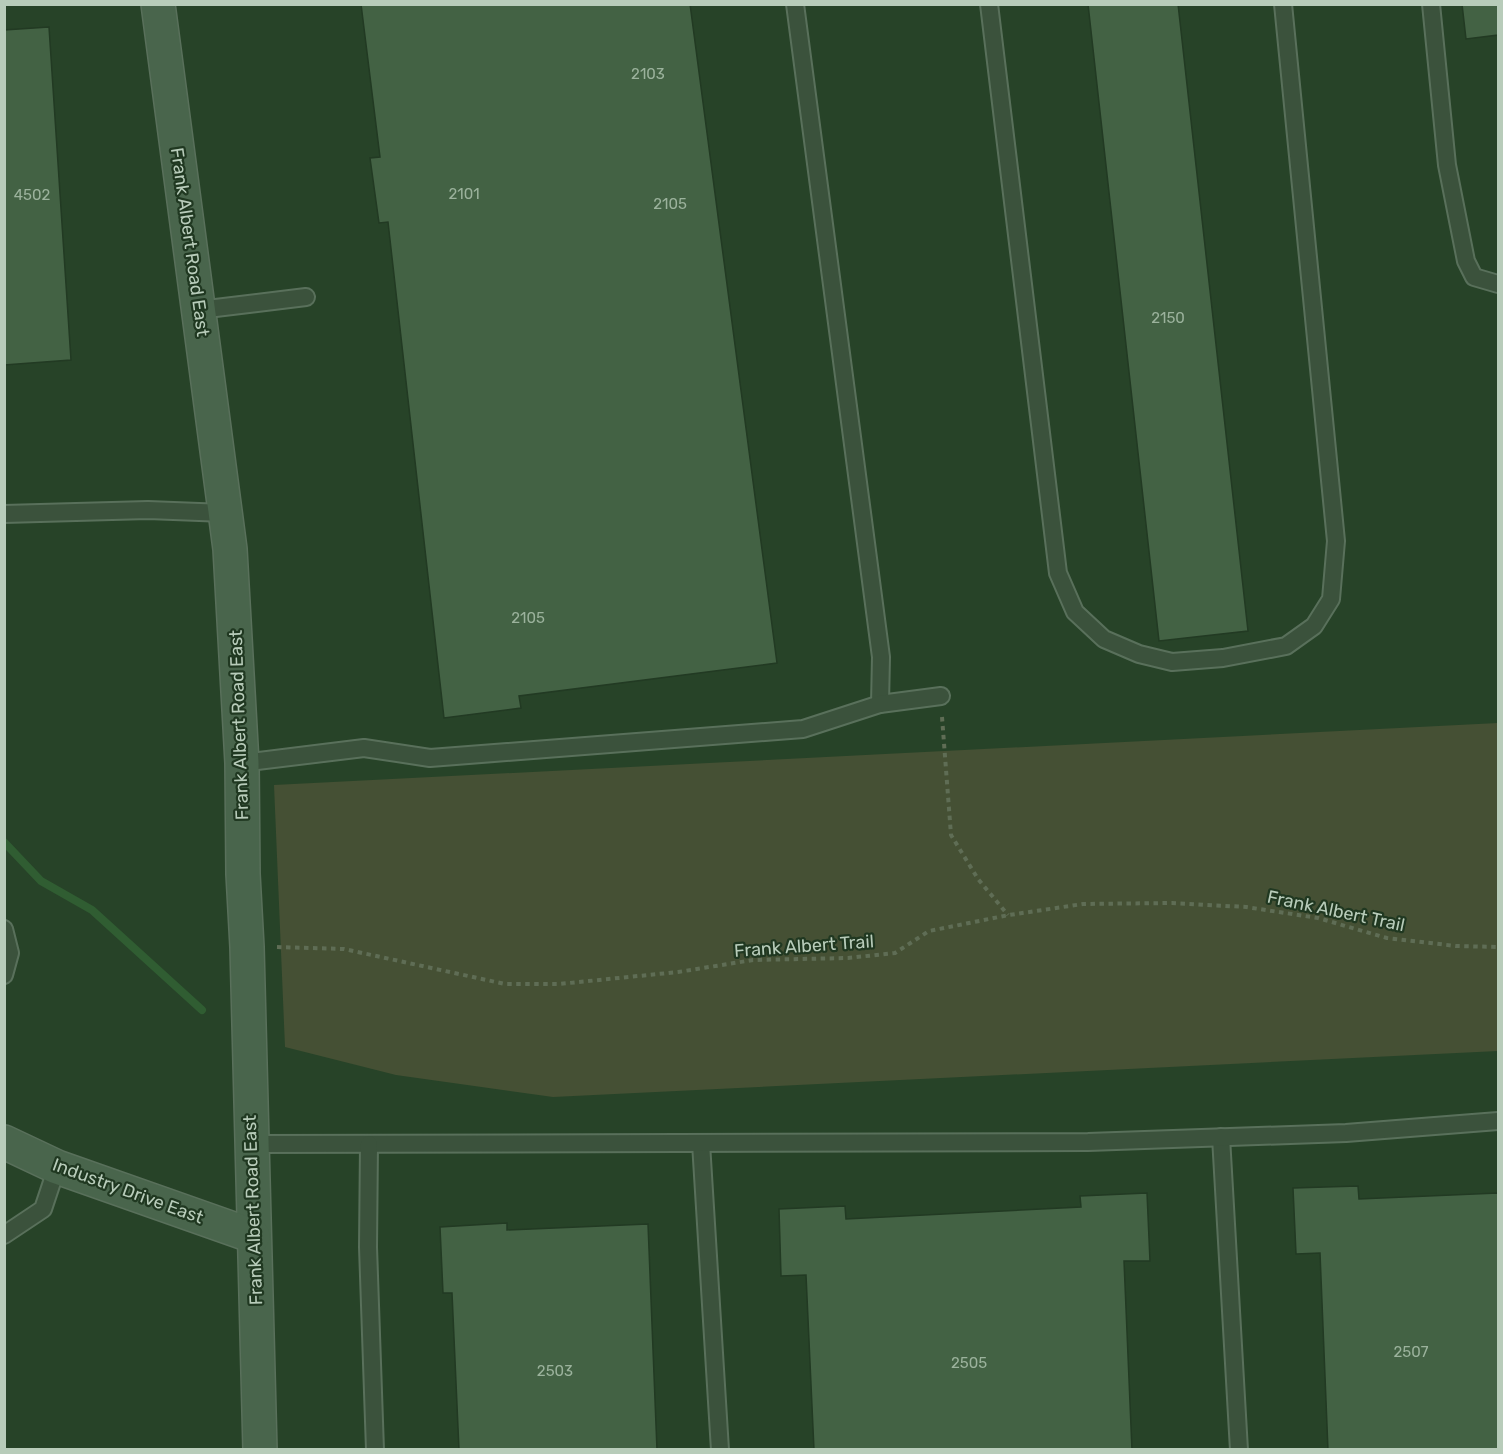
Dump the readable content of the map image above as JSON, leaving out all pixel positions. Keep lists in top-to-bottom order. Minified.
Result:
{"streets":{"street":["Frank Albert Road East","Industry Drive East"],"path":["Frank Albert Trail"]},"crossings":[["Frank Albert Road East","Frank Albert Trail"],["Frank Albert Road East","Industry Drive East"]],"house_numbers":["2103","2101","4502","2105","2150","2105","2507","2505","2503"]}
